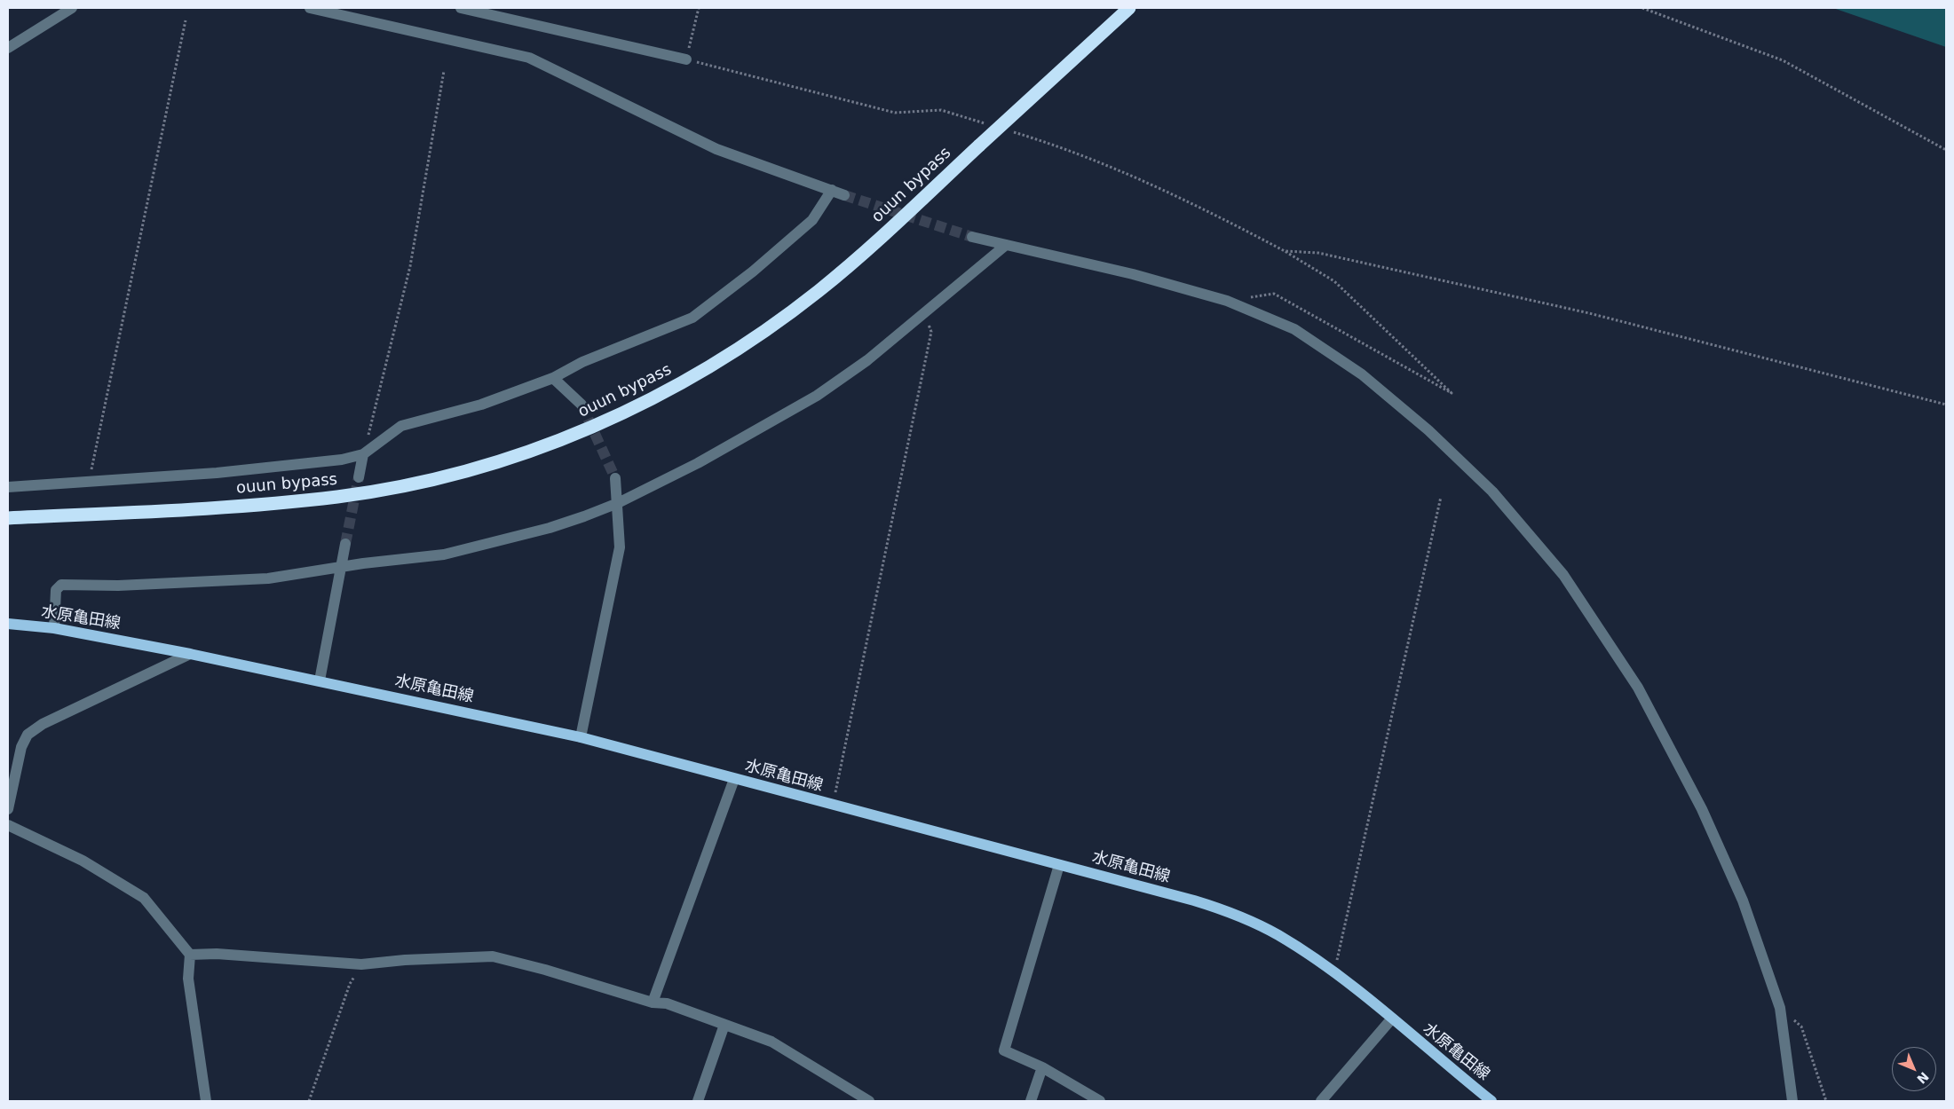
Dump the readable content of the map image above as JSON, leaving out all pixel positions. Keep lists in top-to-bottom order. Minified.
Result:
{"streets":{"highway":["ouun bypass"],"main road":["水原亀田線"]},"north":"bottom right"}
